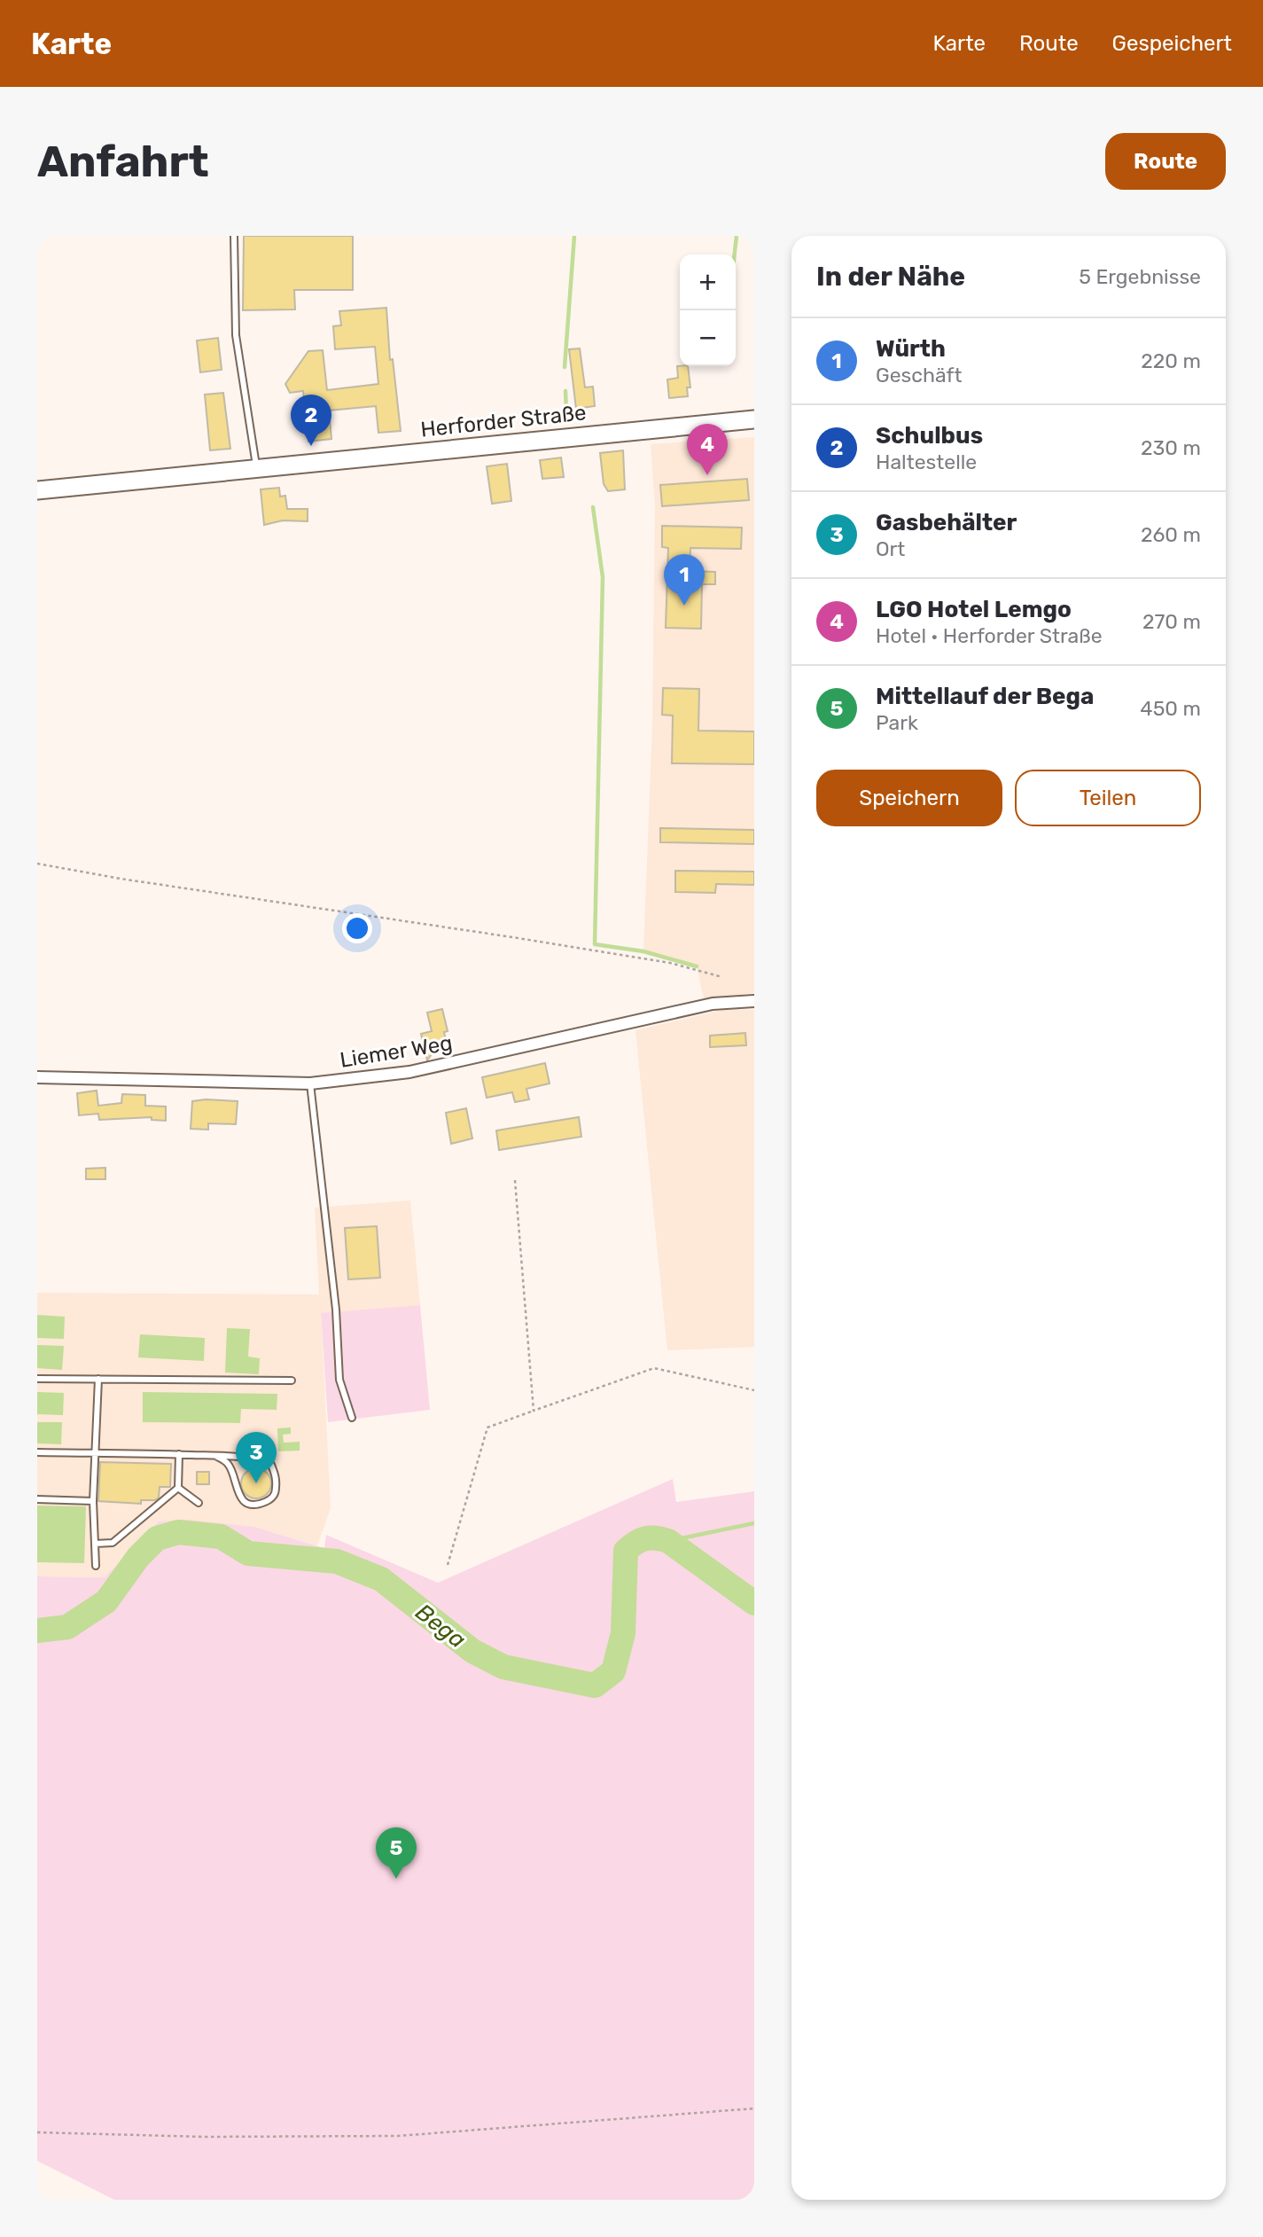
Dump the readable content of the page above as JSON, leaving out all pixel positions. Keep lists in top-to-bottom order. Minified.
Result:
{"streets":{"main road":["Herforder Straße"],"street":["Liemer Weg"]},"water":["Bega"],"page":{"header":"Karte","nav":["Karte","Route","Gespeichert"],"buttons":["Route",["Speichern","Teilen"]],"title":"Anfahrt","heading":["In der Nähe","5 Ergebnisse"],"map_buttons":["+","−"],"list":[{"mark":"1","name":"Würth","note":"Geschäft","value":"220 m"},{"mark":"2","name":"Schulbus","note":"Haltestelle","value":"230 m"},{"mark":"3","name":"Gasbehälter","note":"Ort","value":"260 m"},{"mark":"4","name":"LGO Hotel Lemgo","note":"Hotel · Herforder Straße","value":"270 m"},{"mark":"5","name":"Mittellauf der Bega","note":"Park","value":"450 m"}],"pins":["2","4","1","3","5"]}}
